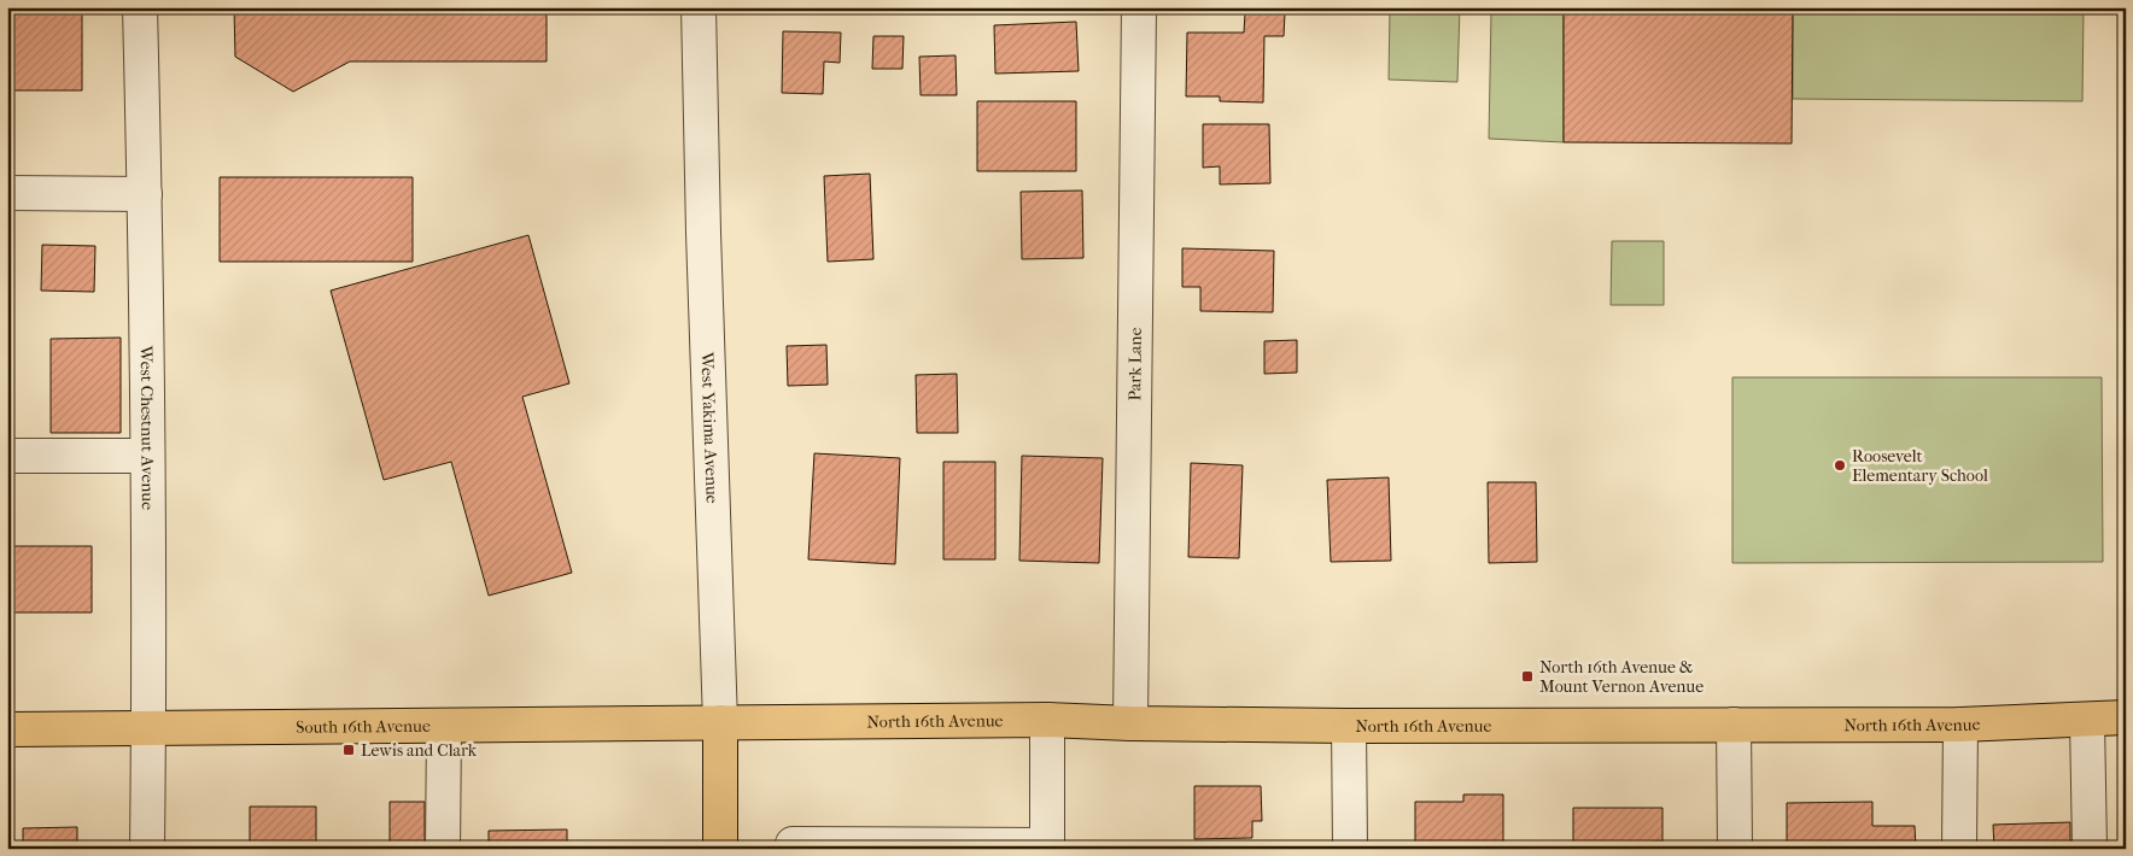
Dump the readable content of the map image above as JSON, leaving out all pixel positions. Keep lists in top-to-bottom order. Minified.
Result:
{"streets":{"main road":["West Yakima Avenue","North 16th Avenue","South 16th Avenue"],"street":["Park Lane","West Chestnut Avenue"]},"crossings":[["Park Lane","North 16th Avenue"],["West Chestnut Avenue","South 16th Avenue"],["West Yakima Avenue","North 16th Avenue"],["West Yakima Avenue","South 16th Avenue"],["North 16th Avenue","South 16th Avenue"]],"places":{"other":["Roosevelt Elementary School"],"transit":["North 16th Avenue & Mount Vernon Avenue","Lewis and Clark"]}}
